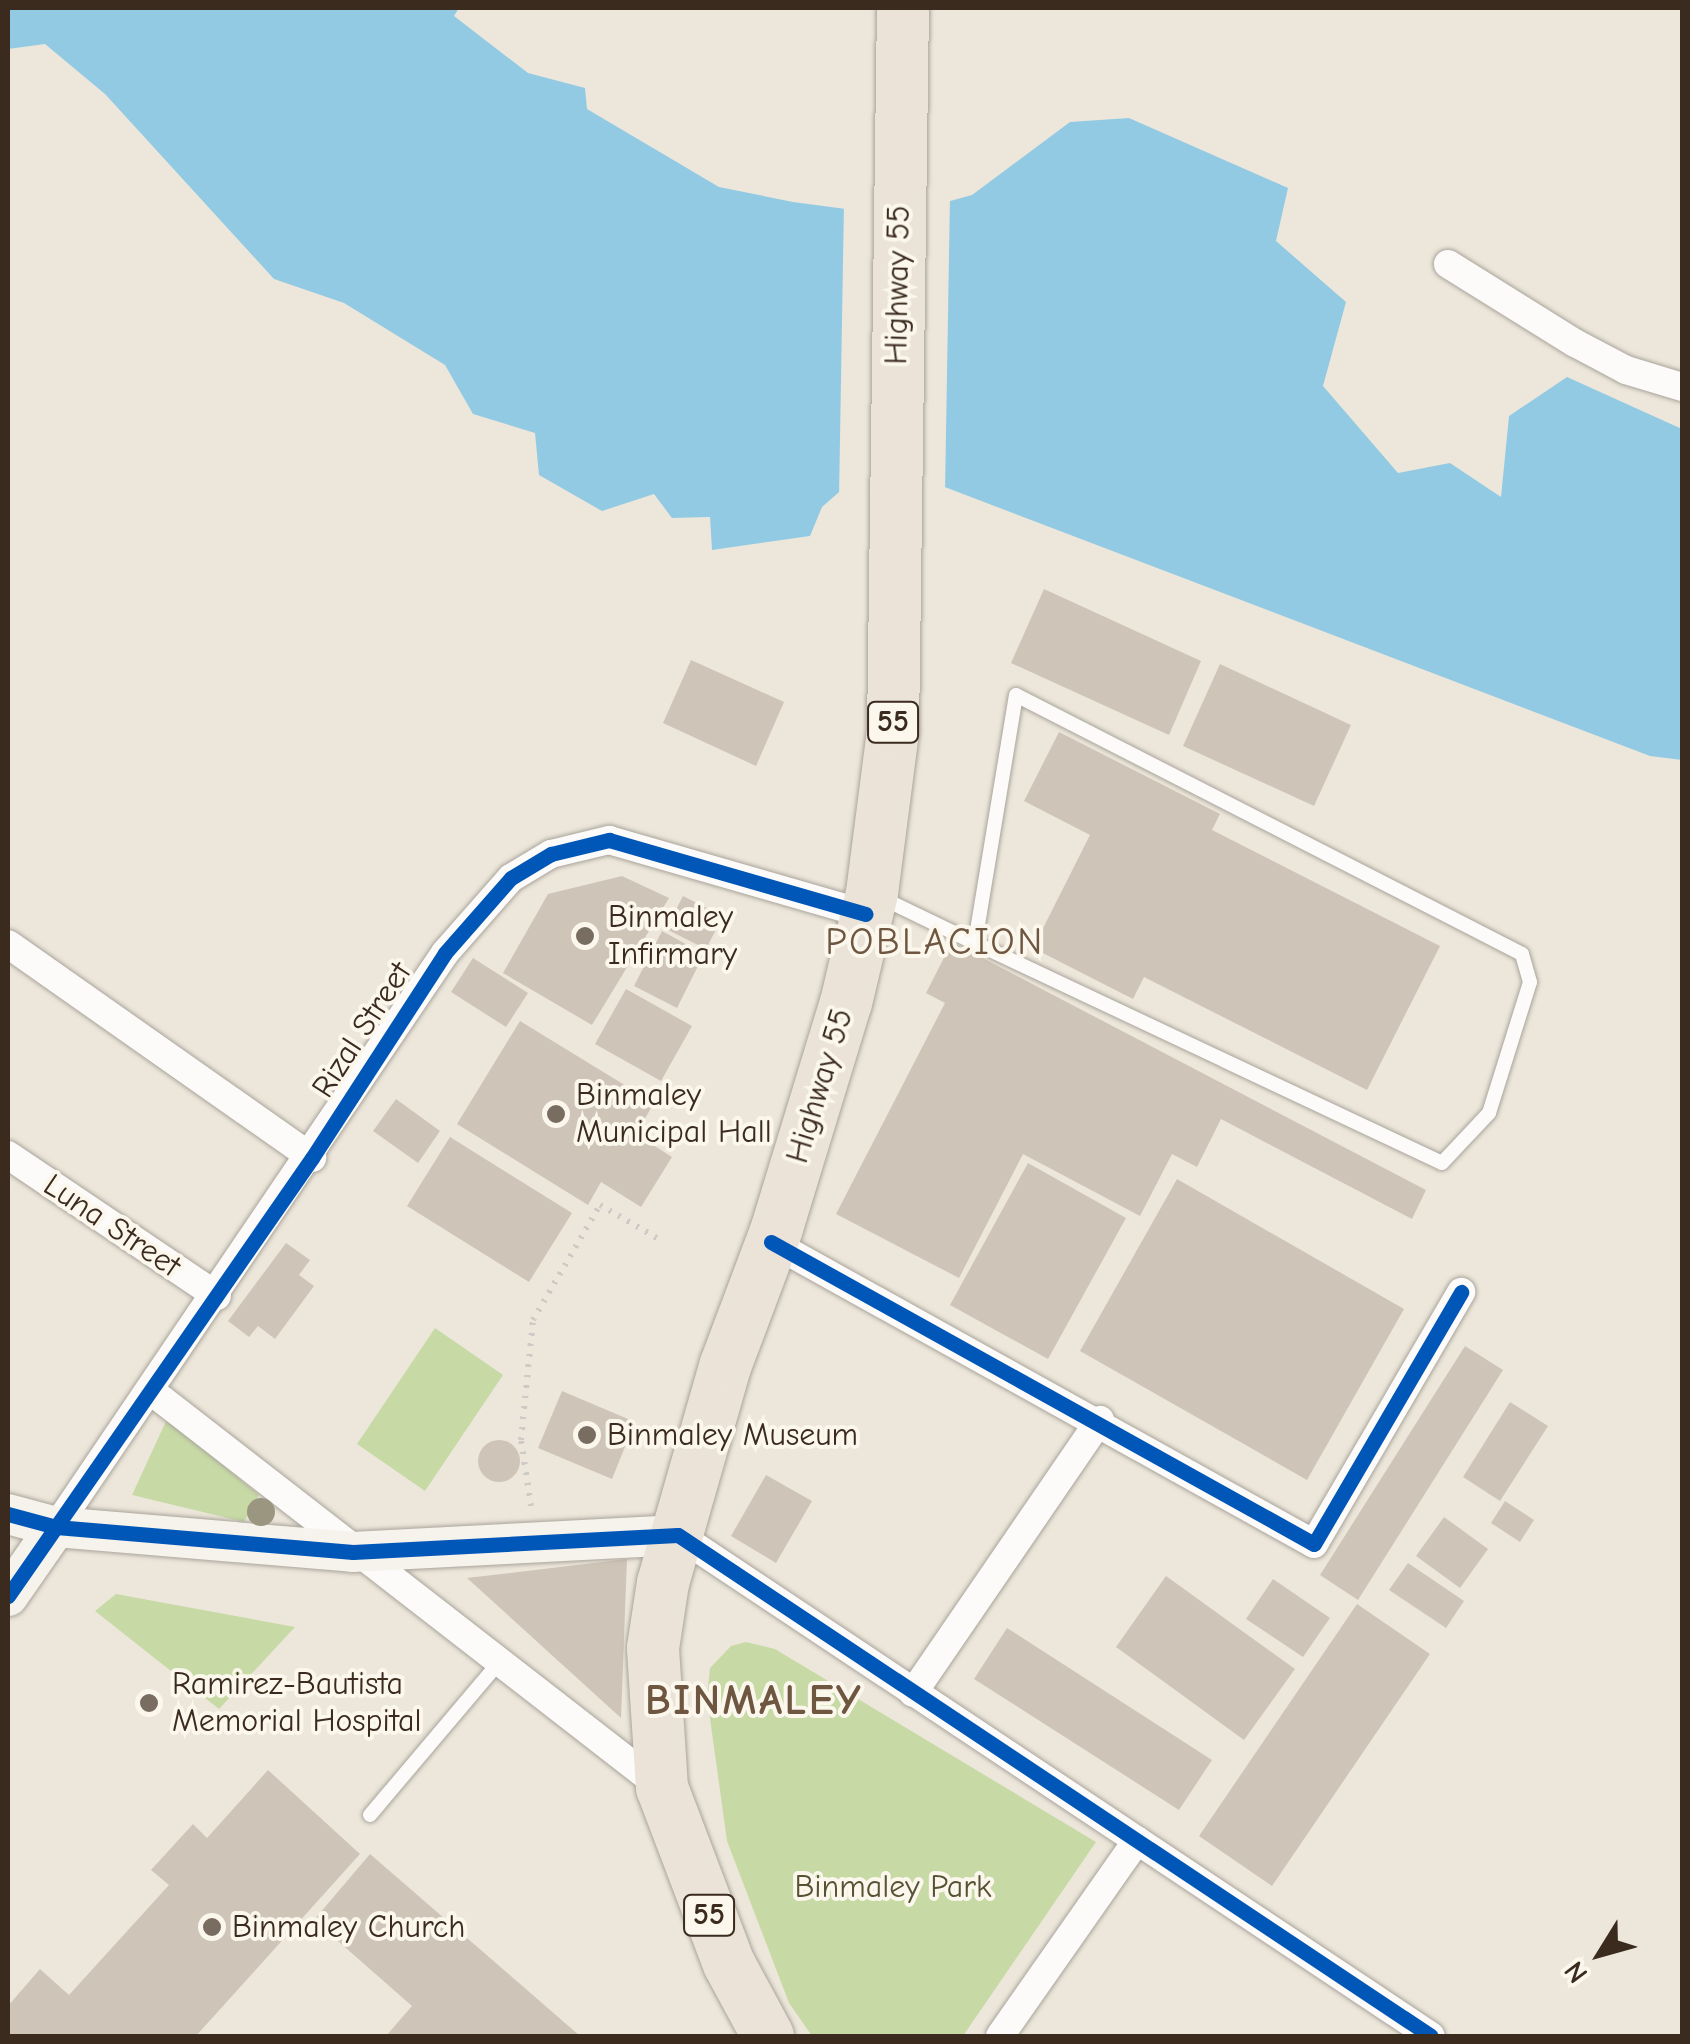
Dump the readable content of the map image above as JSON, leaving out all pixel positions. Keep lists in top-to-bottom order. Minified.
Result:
{"streets":{"highway":["Highway 55","55"],"street":["Rizal Street","Luna Street"]},"crossings":[["Highway 55","55"],["Highway 55","Rizal Street"],["Rizal Street","Luna Street"]],"districts":["POBLACION","BINMALEY"],"parks":["Binmaley Park"],"places":["Binmaley Infirmary","Binmaley Municipal Hall","Binmaley Museum","Ramirez-Bautista Memorial Hospital","Binmaley Church"],"north":"bottom left"}
